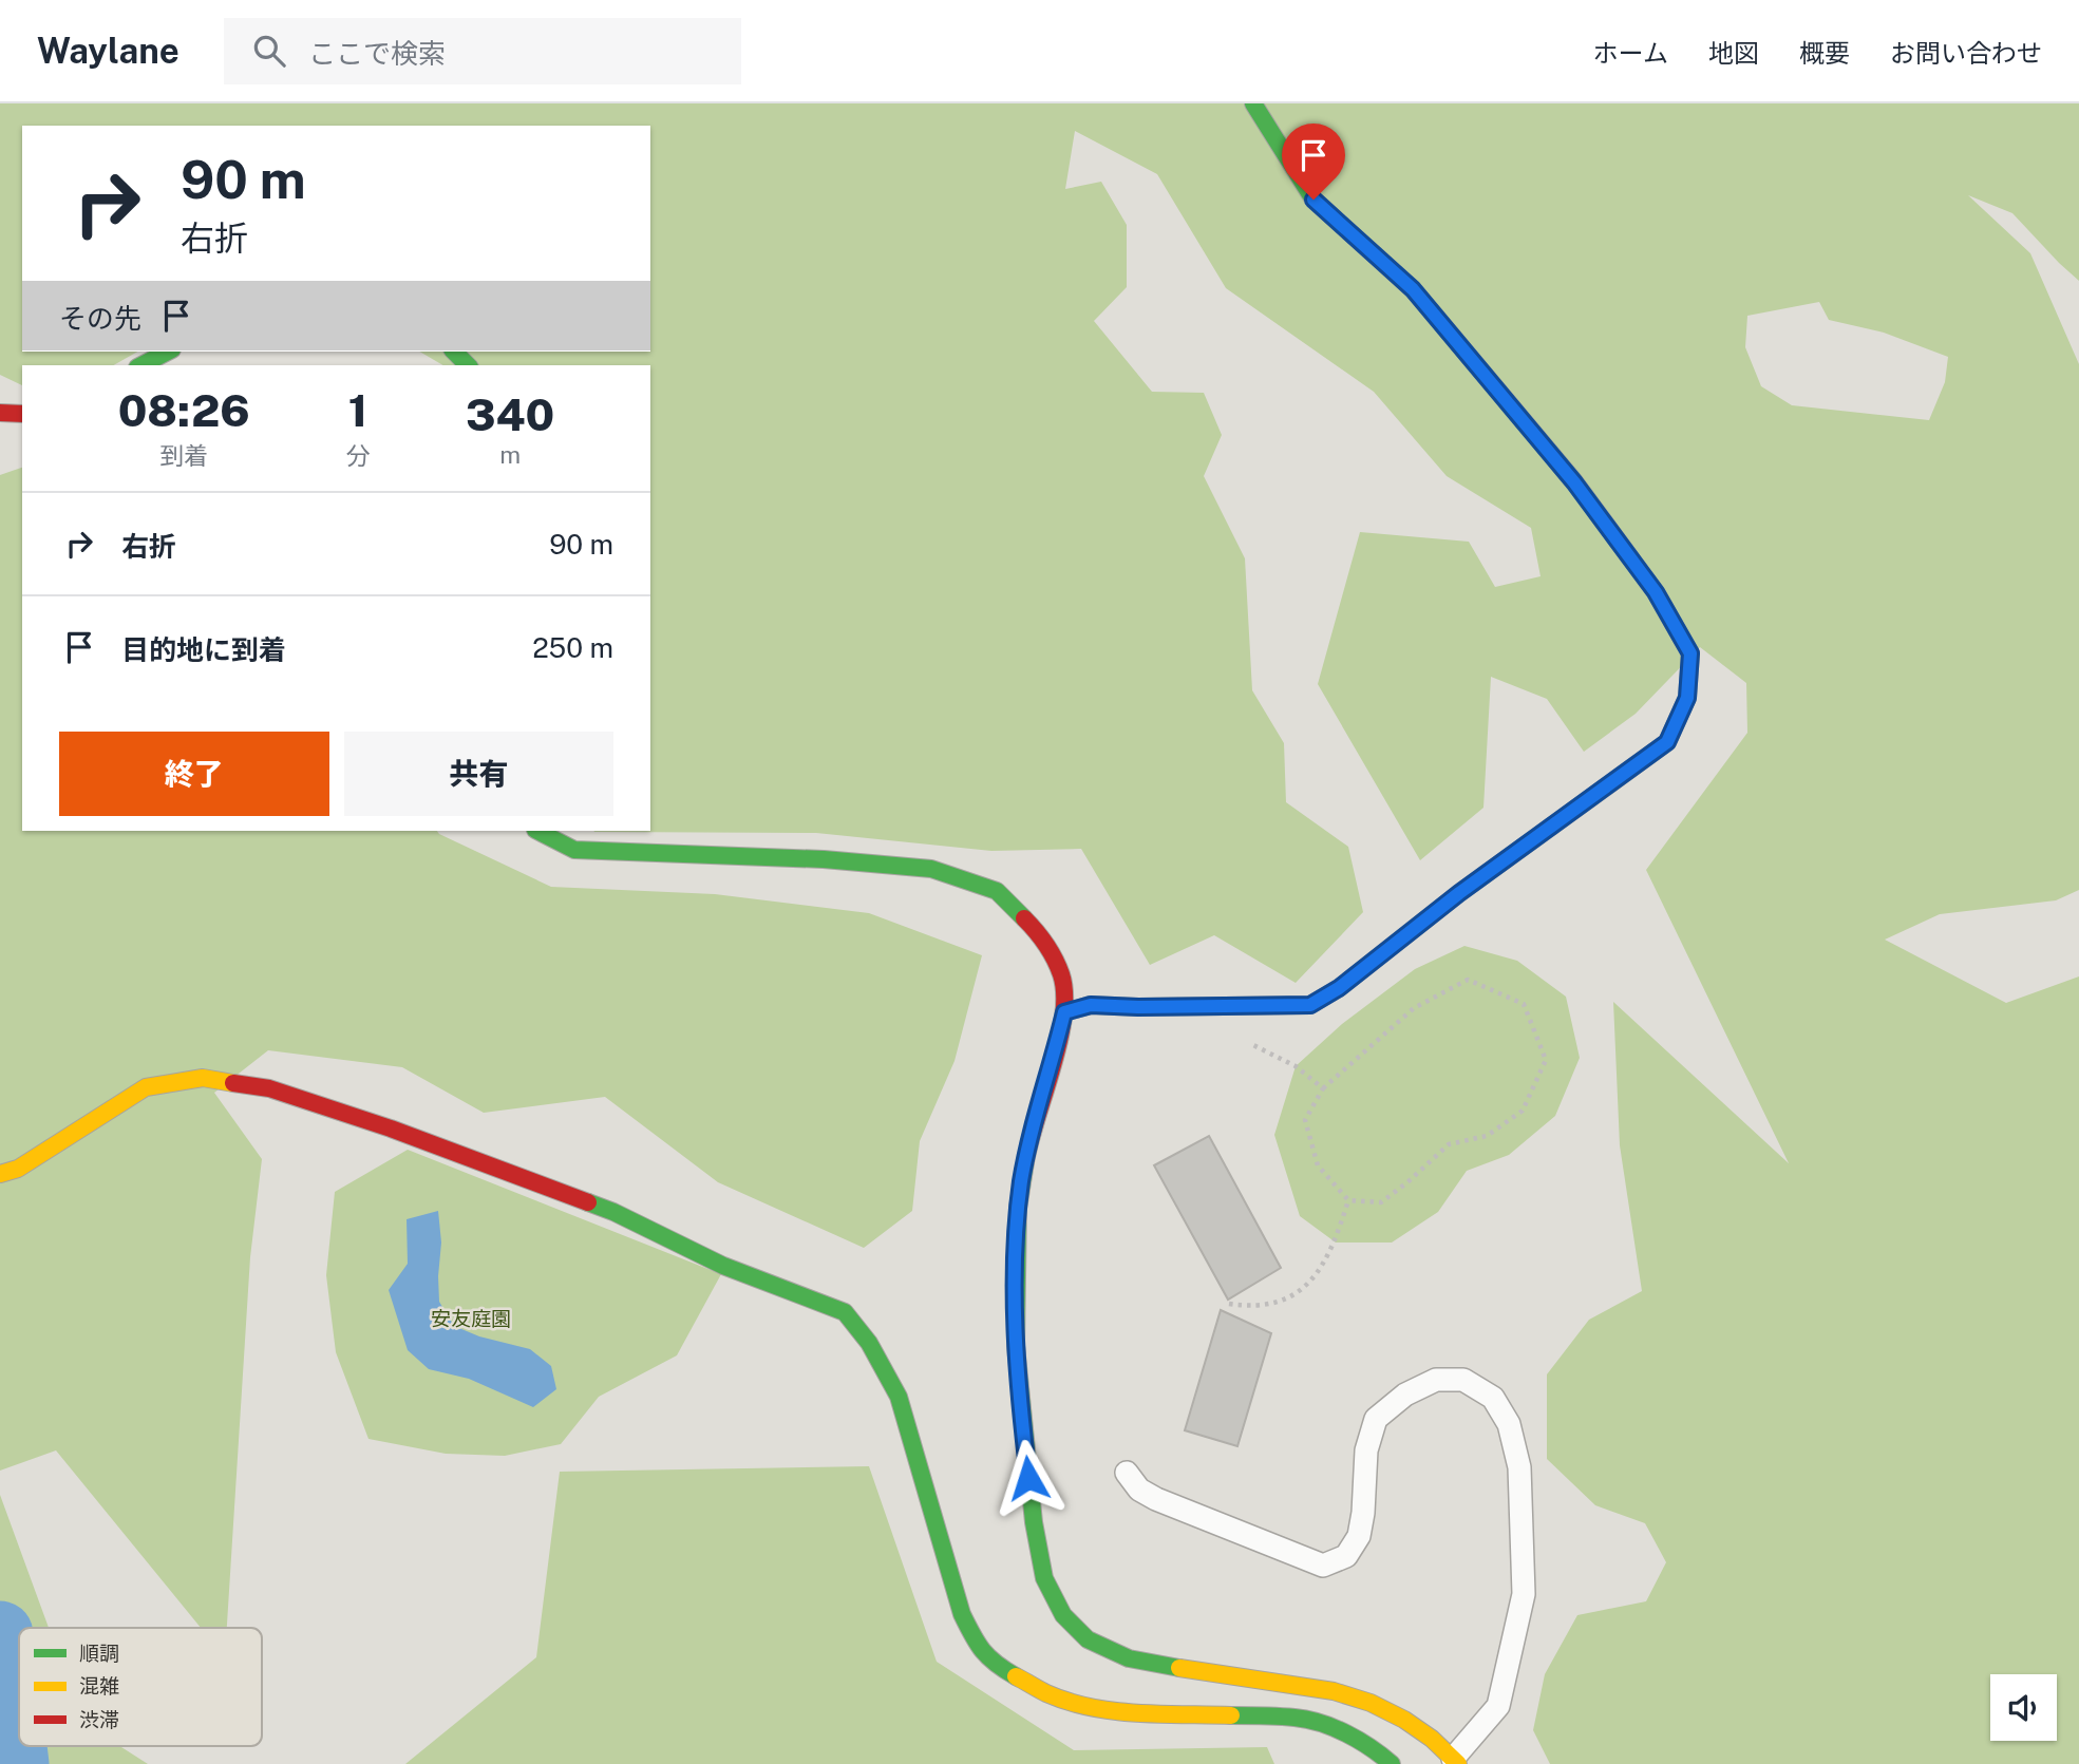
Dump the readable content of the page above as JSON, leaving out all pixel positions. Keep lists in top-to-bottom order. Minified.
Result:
{"parks":["安友庭園"],"legend":["順調","混雑","渋滞"],"page":{"header":"Waylane","search":"ここで検索","nav":["ホーム","地図","概要","お問い合わせ"],"turn":["90 m","右折"],"then":"その先","eta":["08:26","到着","1","分","340","m"],"list":[{"name":"右折","value":"90 m"},{"name":"目的地に到着","value":"250 m"}],"buttons":["終了","共有"]}}
